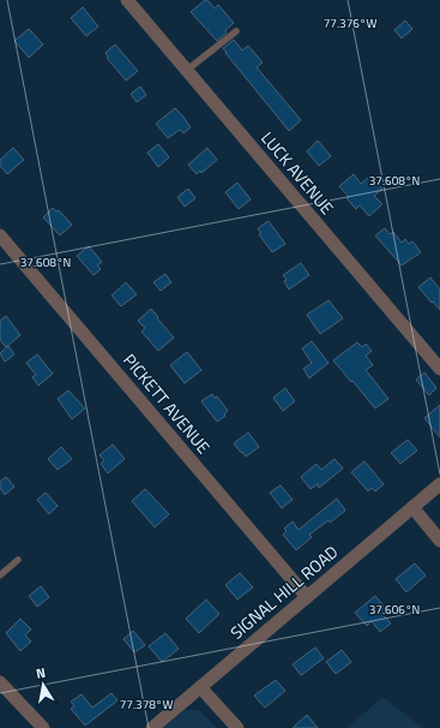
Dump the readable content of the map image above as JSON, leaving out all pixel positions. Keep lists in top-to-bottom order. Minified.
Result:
{"streets":{"street":["LUCK AVENUE","PICKETT AVENUE","SIGNAL HILL ROAD"]},"crossings":[["PICKETT AVENUE","SIGNAL HILL ROAD"]],"north":"top","coordinates":["77.376°W","37.608°N","37.606°N","77.378°W"]}
